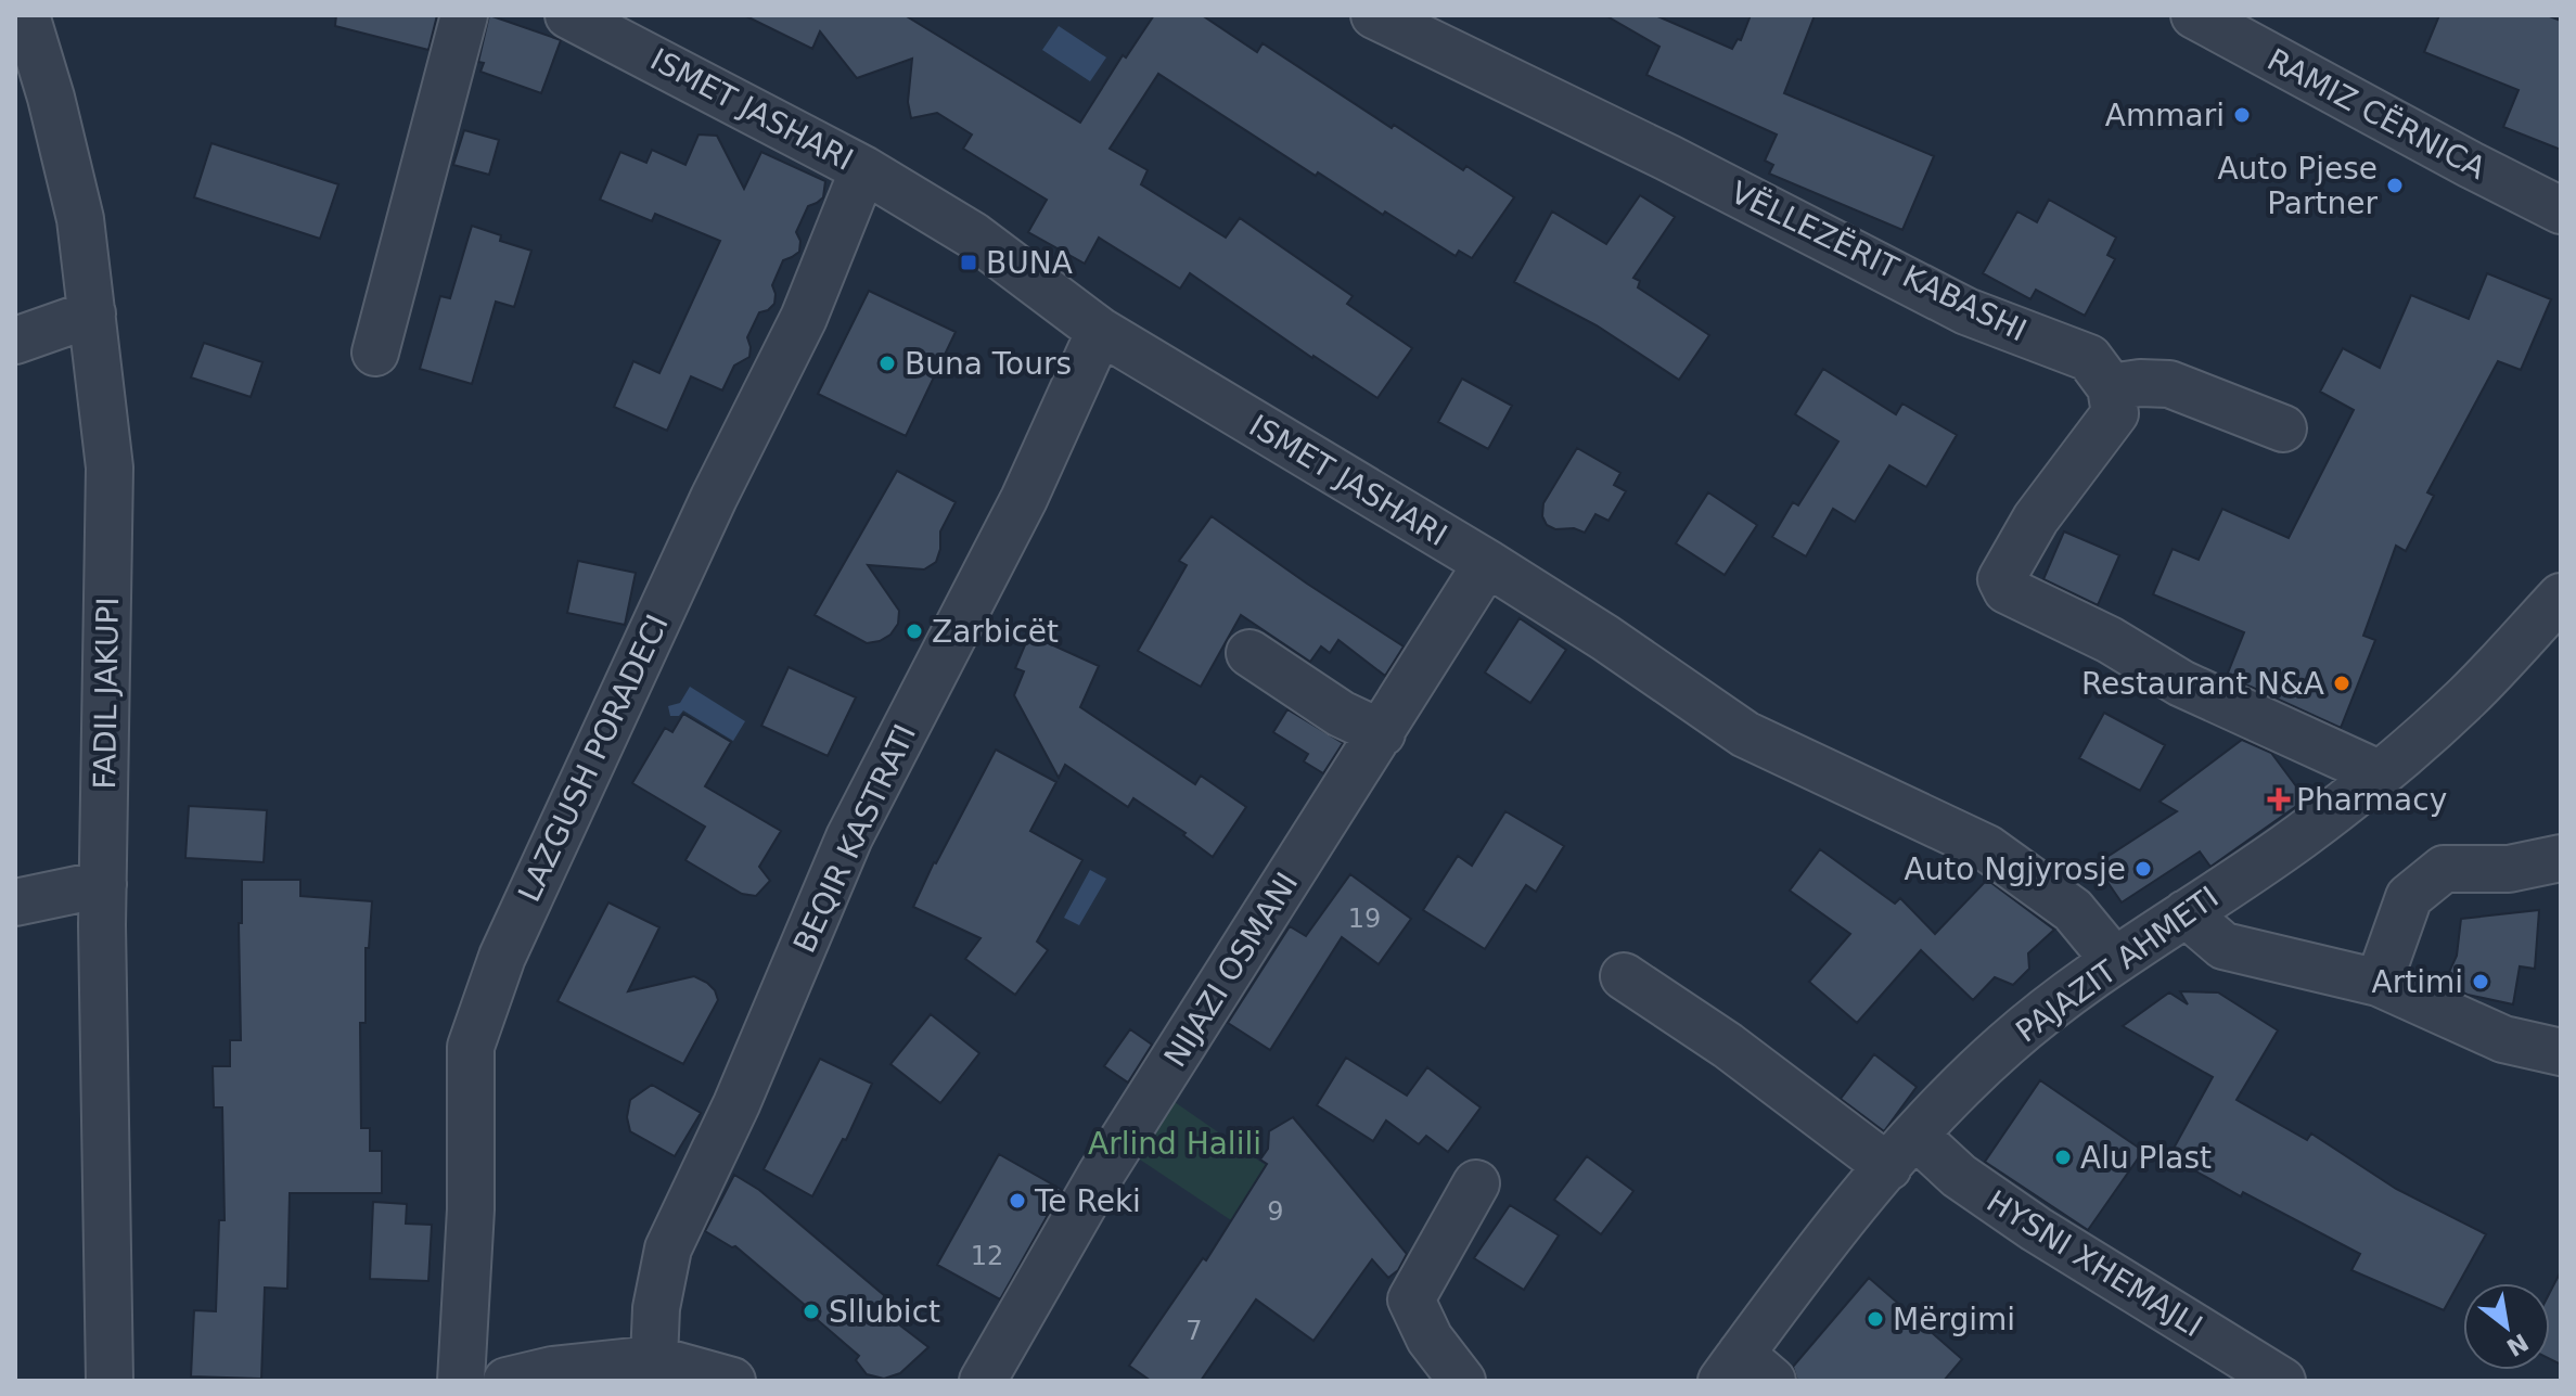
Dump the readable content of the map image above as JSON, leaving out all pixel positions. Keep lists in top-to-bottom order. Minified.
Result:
{"streets":{"street":["ISMET JASHARI","RAMIZ CËRNICA","VËLLEZËRIT KABASHI","FADIL JAKUPI","LAZGUSH PORADECI","BEQIR KASTRATI","PAJAZIT AHMETI","NIJAZI OSMANI","HYSNI XHEMAJLI"]},"crossings":[["ISMET JASHARI","LAZGUSH PORADECI"],["ISMET JASHARI","BEQIR KASTRATI"],["ISMET JASHARI","PAJAZIT AHMETI"],["ISMET JASHARI","NIJAZI OSMANI"],["PAJAZIT AHMETI","HYSNI XHEMAJLI"]],"parks":["Arlind Halili"],"places":{"other":["Ammari","Auto Pjese Partner","Buna Tours","Zarbicët","Restaurant N&A","Auto Ngjyrosje","Artimi","Alu Plast","Te Reki","Sllubict","Mërgimi"],"transit":["BUNA"],"health":["Pharmacy"]},"house_numbers":["19","9","12","7"],"north":"bottom right"}
